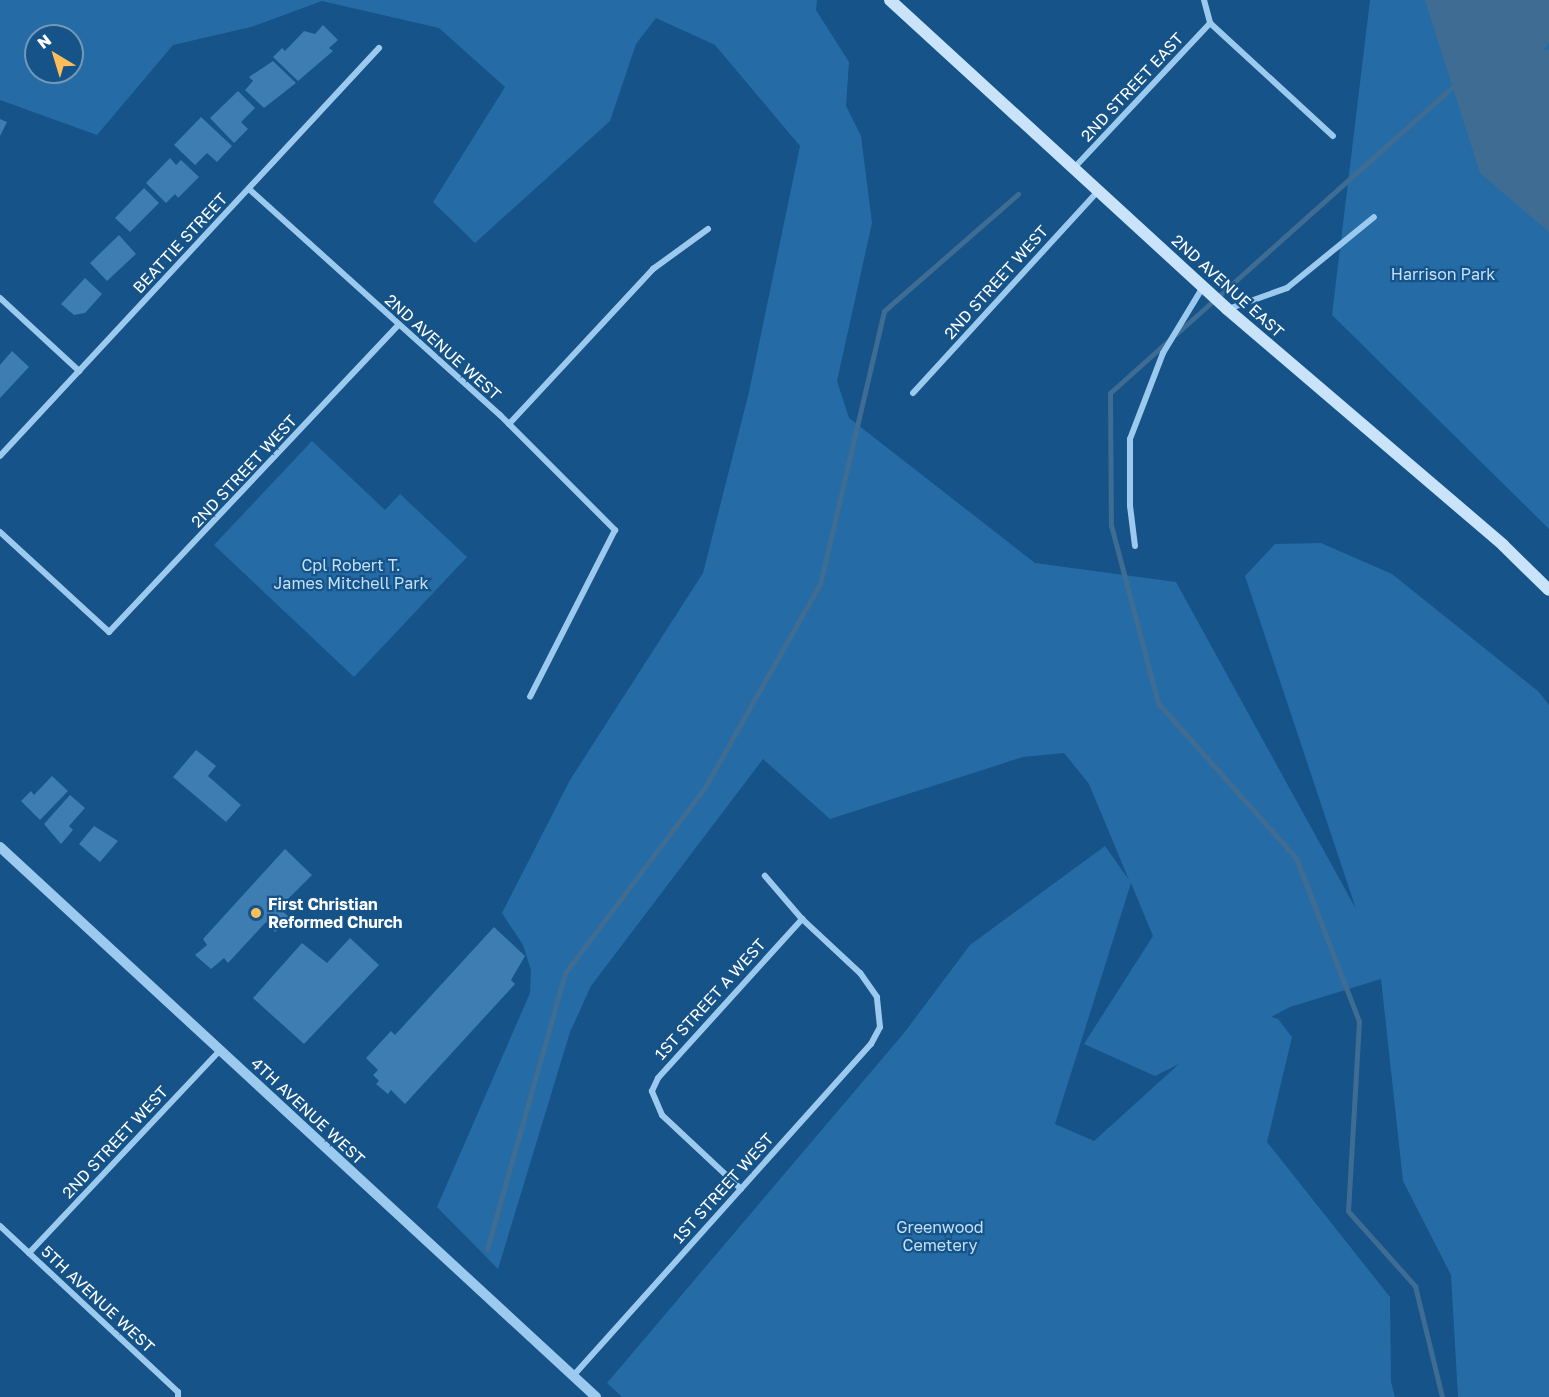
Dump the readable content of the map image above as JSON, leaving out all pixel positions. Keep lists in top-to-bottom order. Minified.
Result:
{"streets":{"main road":["2ND AVENUE EAST"],"street":["2ND STREET EAST","BEATTIE STREET","2ND STREET WEST","2ND AVENUE WEST","1ST STREET A WEST","4TH AVENUE WEST","1ST STREET WEST","5TH AVENUE WEST"]},"crossings":[["2ND STREET EAST","2ND AVENUE EAST"],["BEATTIE STREET","2ND AVENUE WEST"],["2ND STREET WEST","2ND AVENUE EAST"],["2ND STREET WEST","2ND AVENUE WEST"],["2ND STREET WEST","4TH AVENUE WEST"],["2ND STREET WEST","5TH AVENUE WEST"],["1ST STREET A WEST","1ST STREET WEST"],["4TH AVENUE WEST","1ST STREET WEST"]],"parks":["Harrison Park","Cpl Robert T. James Mitchell Park","Greenwood Cemetery"],"places":["First Christian Reformed Church"],"north":"top left"}
